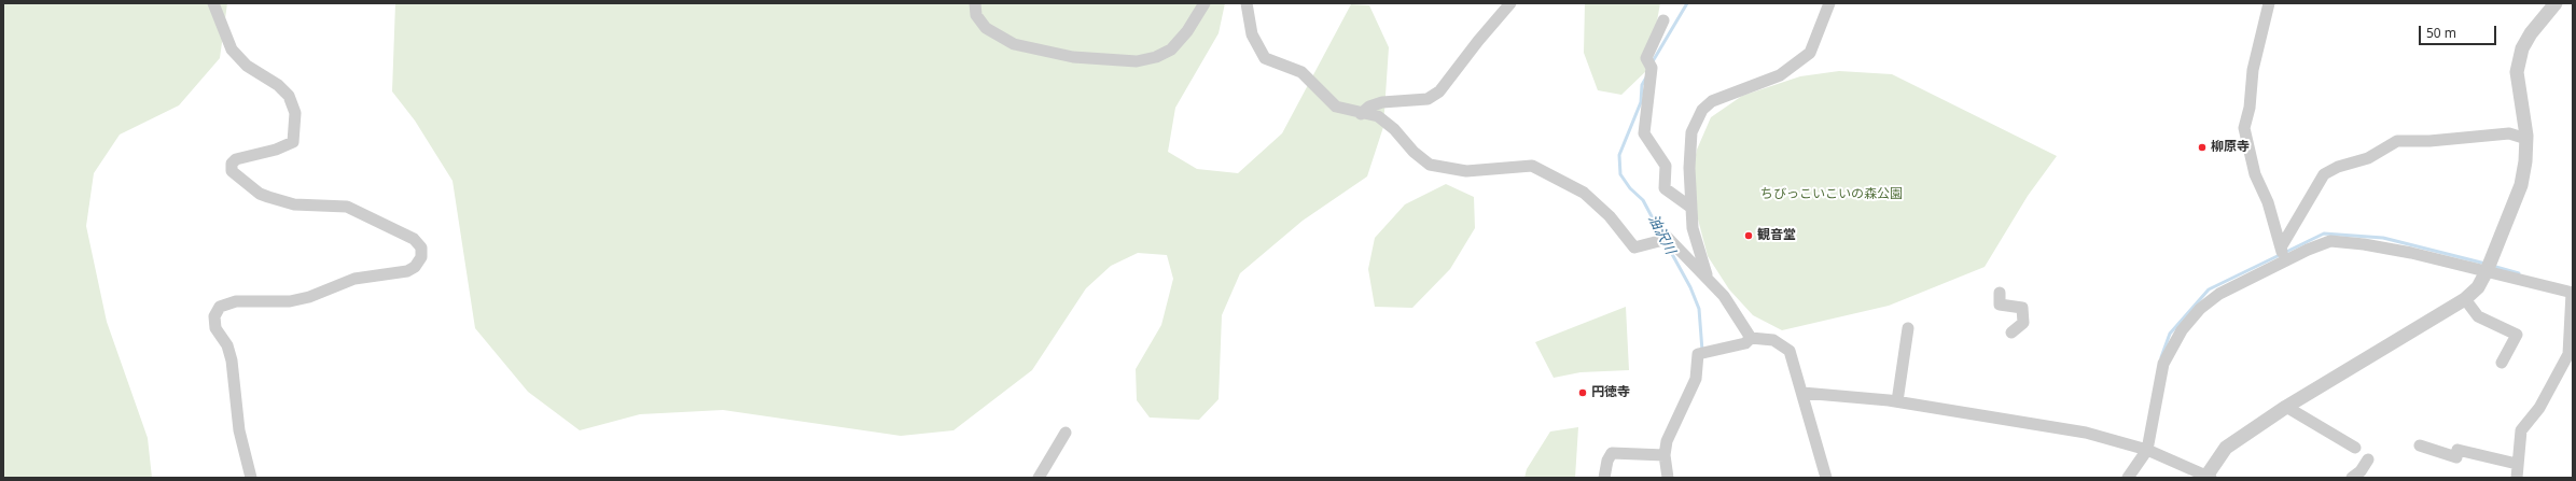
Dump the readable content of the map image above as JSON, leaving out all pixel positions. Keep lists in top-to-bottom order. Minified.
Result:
{"water":["油沢川"],"parks":["ちびっこいこいの森公園"],"places":["柳原寺","観音堂","円徳寺"],"scale_bar":"50 m"}
